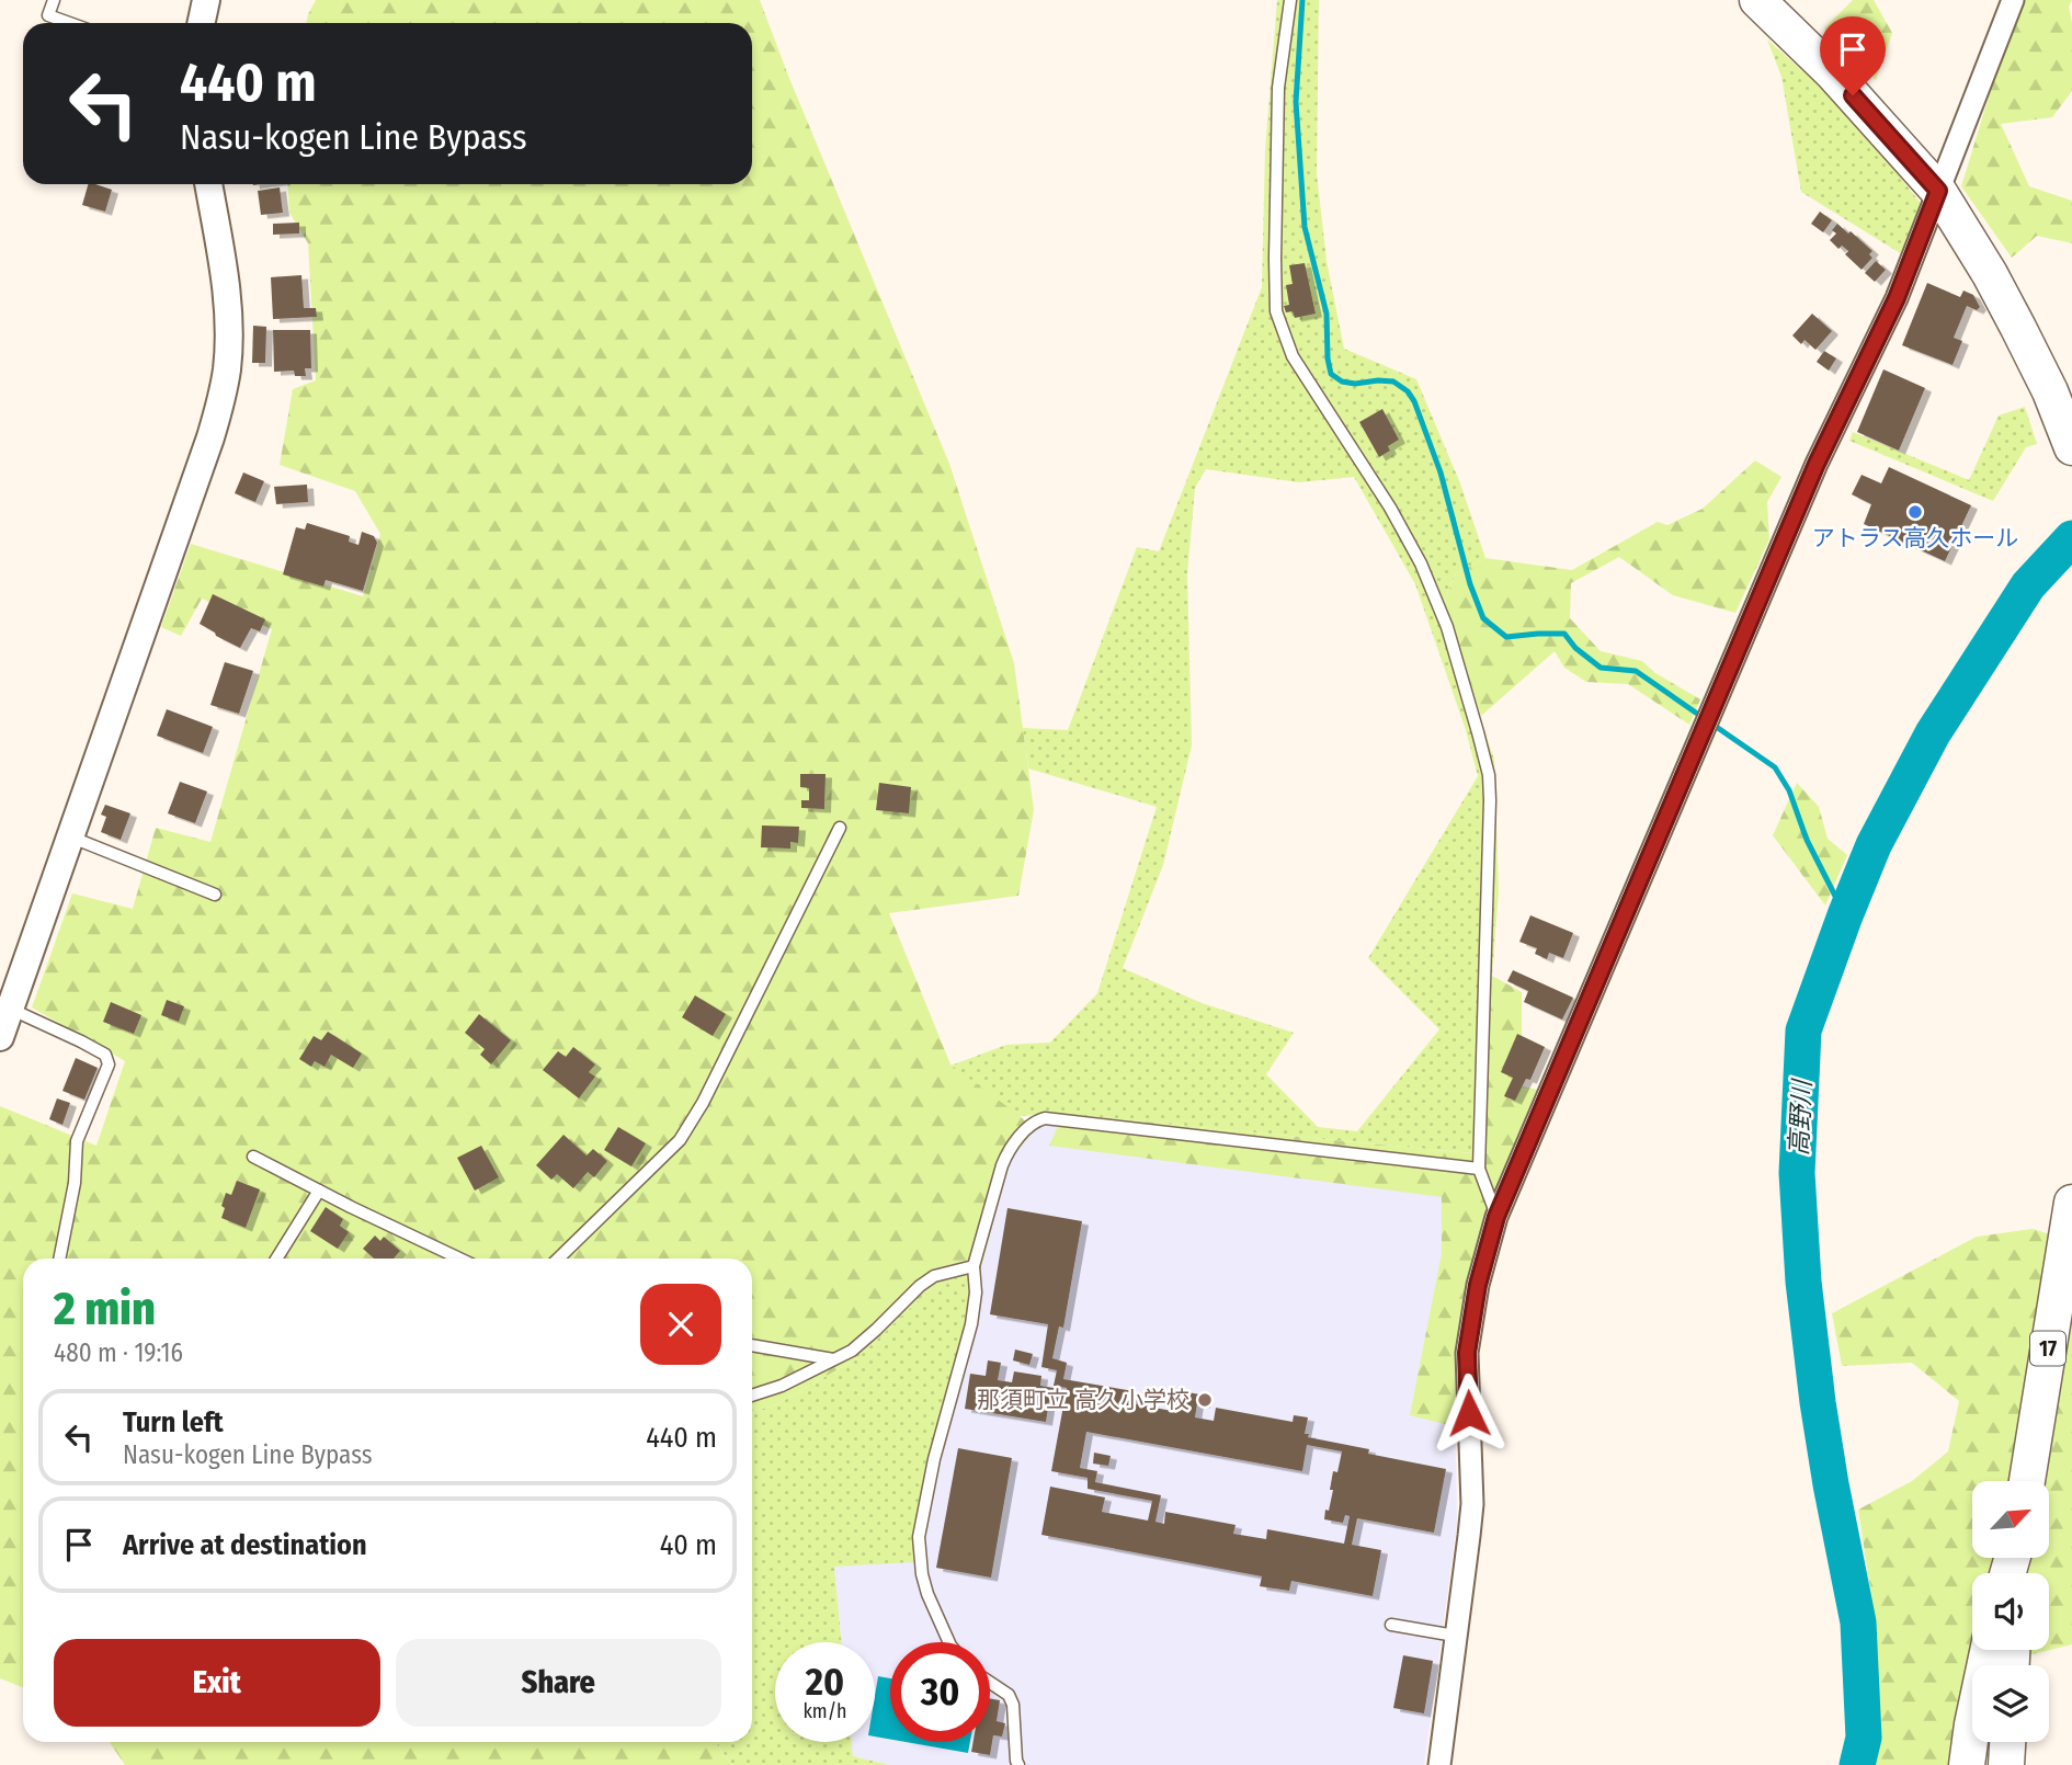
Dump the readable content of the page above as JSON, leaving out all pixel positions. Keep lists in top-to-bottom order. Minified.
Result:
{"streets":{"main road":["17"]},"water":["高野川"],"places":["アトラス高久ホール","那須町立 高久小学校"],"north":"top right","page":{"turn":["440 m","Nasu-kogen Line Bypass"],"heading":["2 min","480 m · 19:16"],"list":[{"name":"Turn left","note":"Nasu-kogen Line Bypass","value":"440 m"},{"name":"Arrive at destination","value":"40 m"}],"buttons":["Exit","Share"],"speed":"20 km/h","limit":"30"}}
